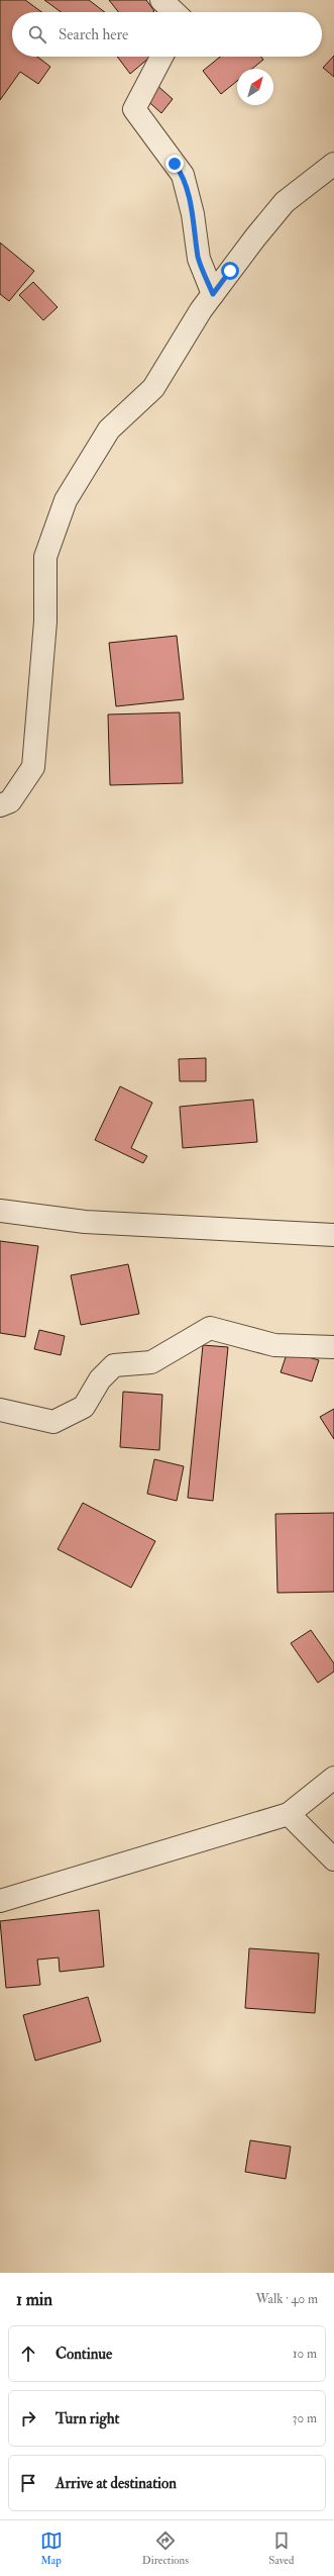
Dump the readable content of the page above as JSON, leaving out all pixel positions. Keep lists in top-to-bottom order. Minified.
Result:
{"north":"top right","page":{"search":"Search here","heading":["1 min","Walk · 40 m"],"list":[["Continue","10 m"],["Turn right","30 m"],"Arrive at destination"],"nav":["Map","Directions","Saved"]}}
